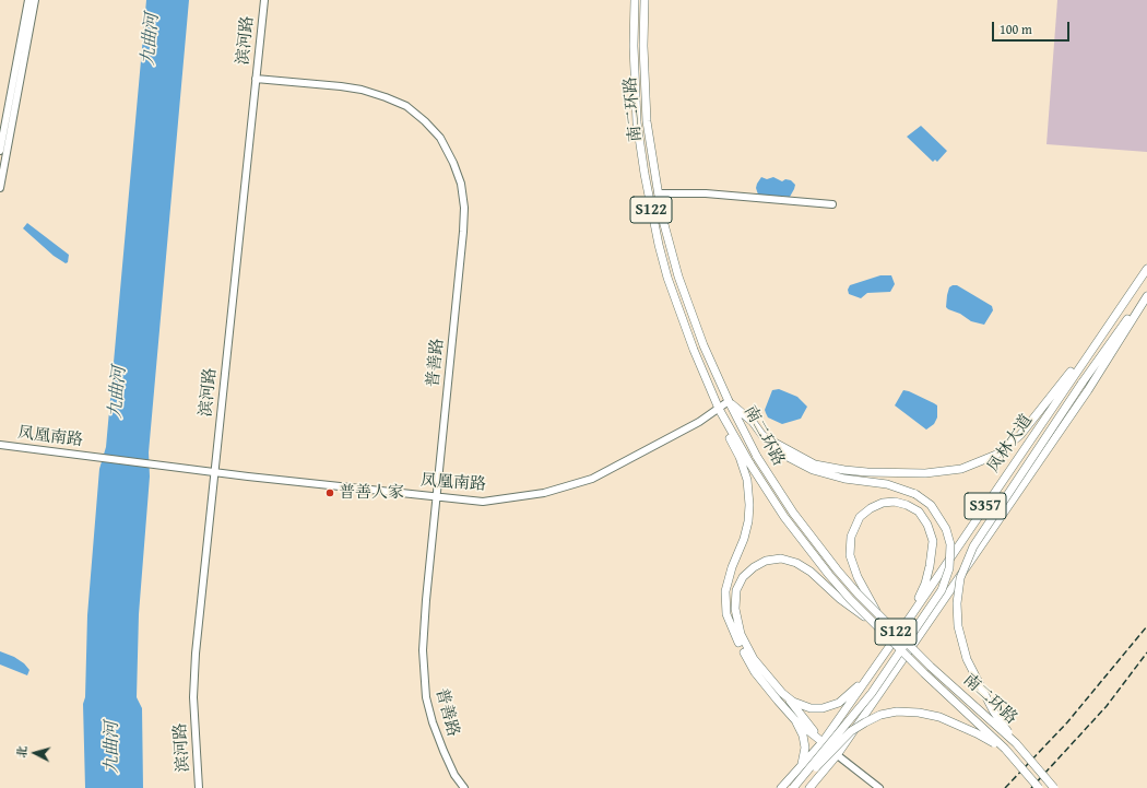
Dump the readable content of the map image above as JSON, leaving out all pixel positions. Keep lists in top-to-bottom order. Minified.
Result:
{"streets":{"main road":["南二环路","S122","凤林大道","S357"],"street":["滨河路","普善路","凤凰南路"]},"crossings":[["滨河路","普善路"],["滨河路","凤凰南路"],["南二环路","凤凰南路"],["普善路","凤凰南路"]],"water":["九曲河"],"places":["普善人家"],"scale_bar":"100 m","north":"left"}
